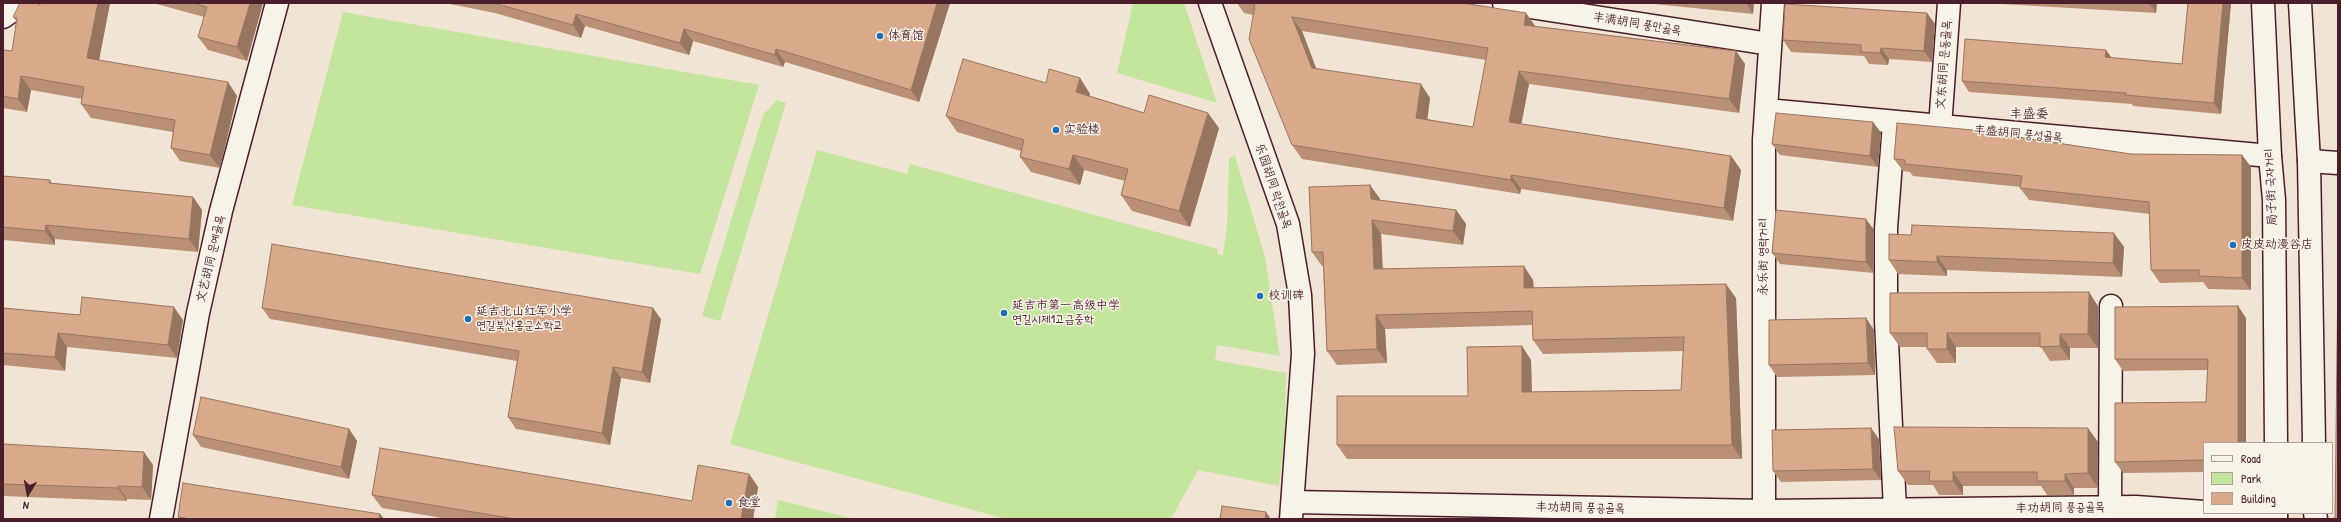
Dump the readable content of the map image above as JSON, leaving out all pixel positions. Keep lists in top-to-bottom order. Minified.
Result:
{"streets":{"street":["丰满胡同 풍만골목","文东胡同 문동골목","丰盛胡同 풍성골목","乐园胡同 락원골목","局子街 국자거리","永乐街 영락거리","文艺胡同 문예골목","丰功胡同 풍공골목"]},"crossings":[["丰满胡同 풍만골목","永乐街 영락거리"],["文东胡同 문동골목","丰盛胡同 풍성골목"],["丰盛胡同 풍성골목","局子街 국자거리"],["丰盛胡同 풍성골목","永乐街 영락거리"],["乐园胡同 락원골목","丰功胡同 풍공골목"],["永乐街 영락거리","丰功胡同 풍공골목"]],"districts":["丰盛委"],"places":["体育馆","实验楼","皮皮动漫谷店","校训碑","延吉市第一高级中学 연길시제1고급중학","延吉北山红军小学 연길북산홍군소학교","食堂"],"legend":["Road","Park","Building"],"north":"bottom"}
